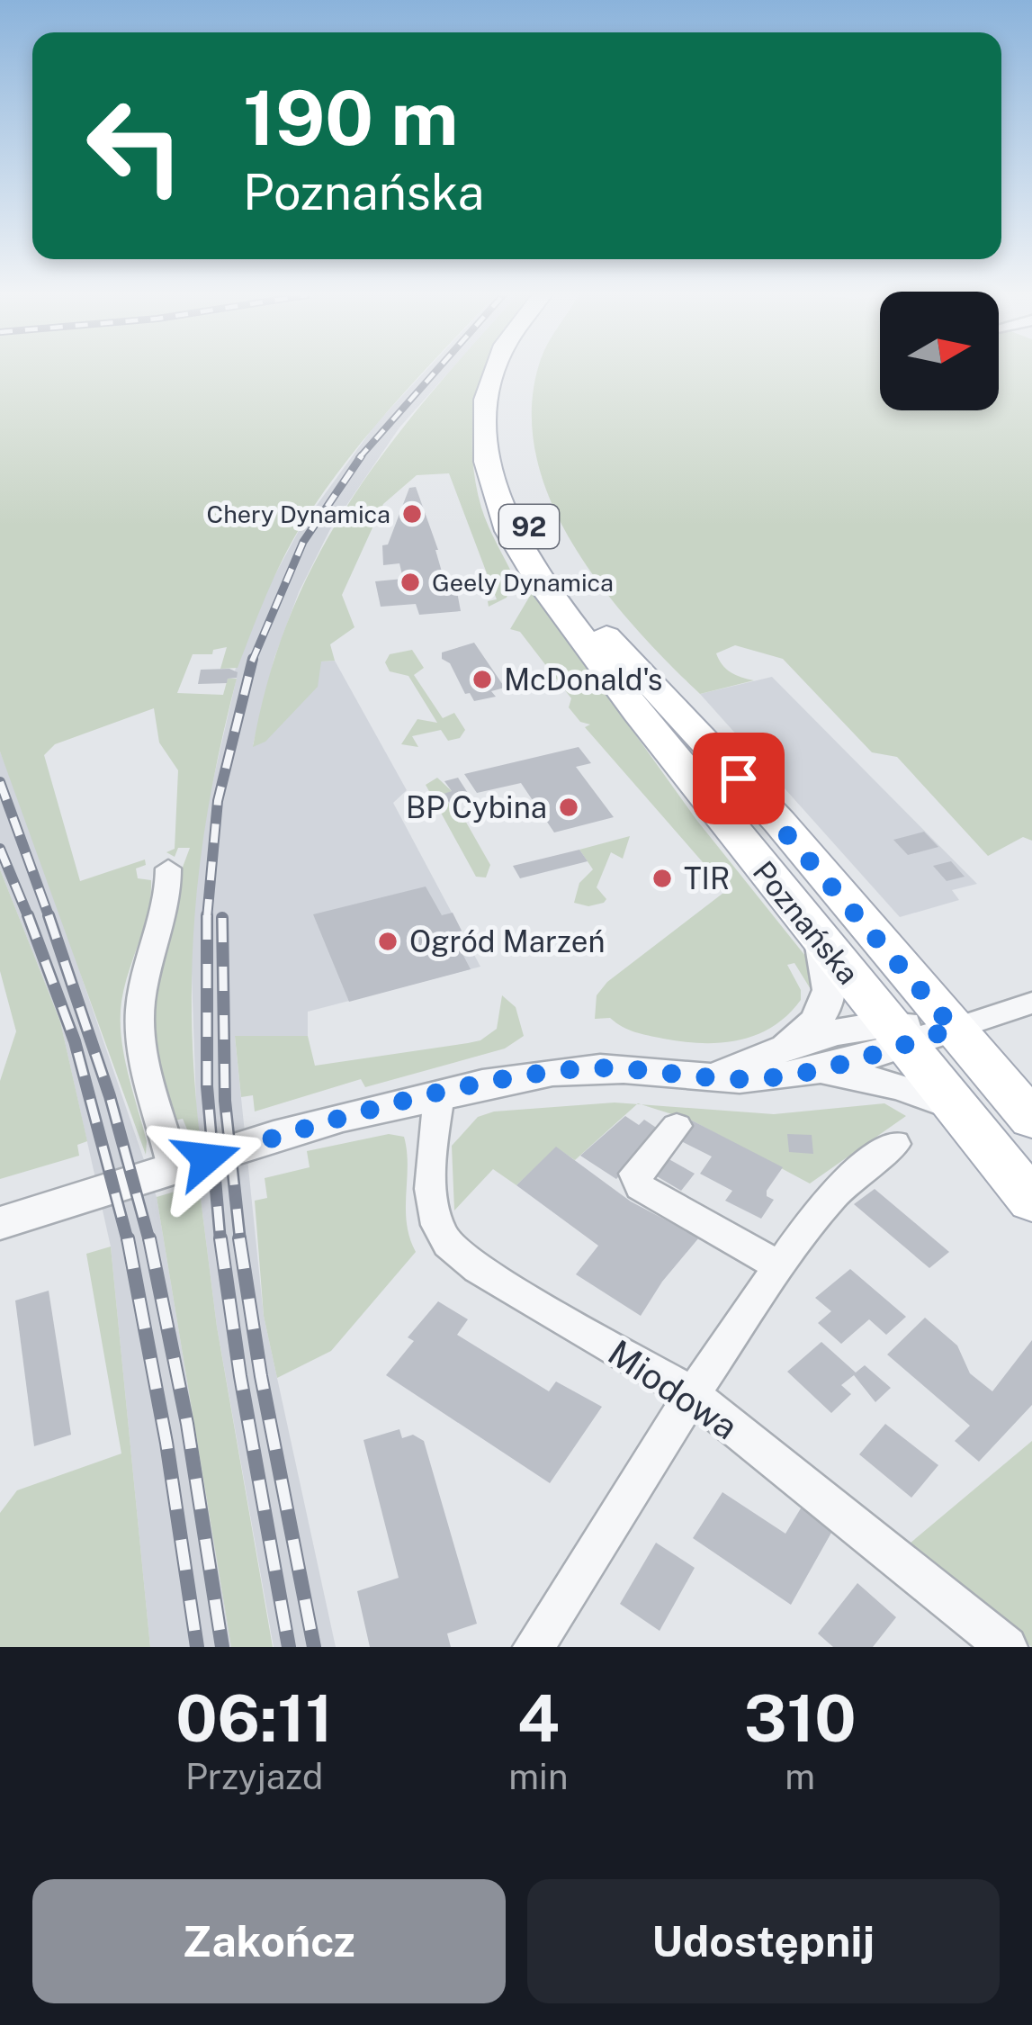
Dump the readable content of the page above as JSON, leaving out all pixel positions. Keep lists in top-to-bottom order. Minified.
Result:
{"streets":{"main road":["92","Poznańska"],"street":["Miodowa"]},"places":["Chery Dynamica","Geely Dynamica","McDonald's","BP Cybina","TIR","Ogród Marzeń"],"north":"right","page":{"turn":["190 m","Poznańska"],"eta":["06:11","Przyjazd","4","min","310","m"],"buttons":["Zakończ","Udostępnij"]}}
